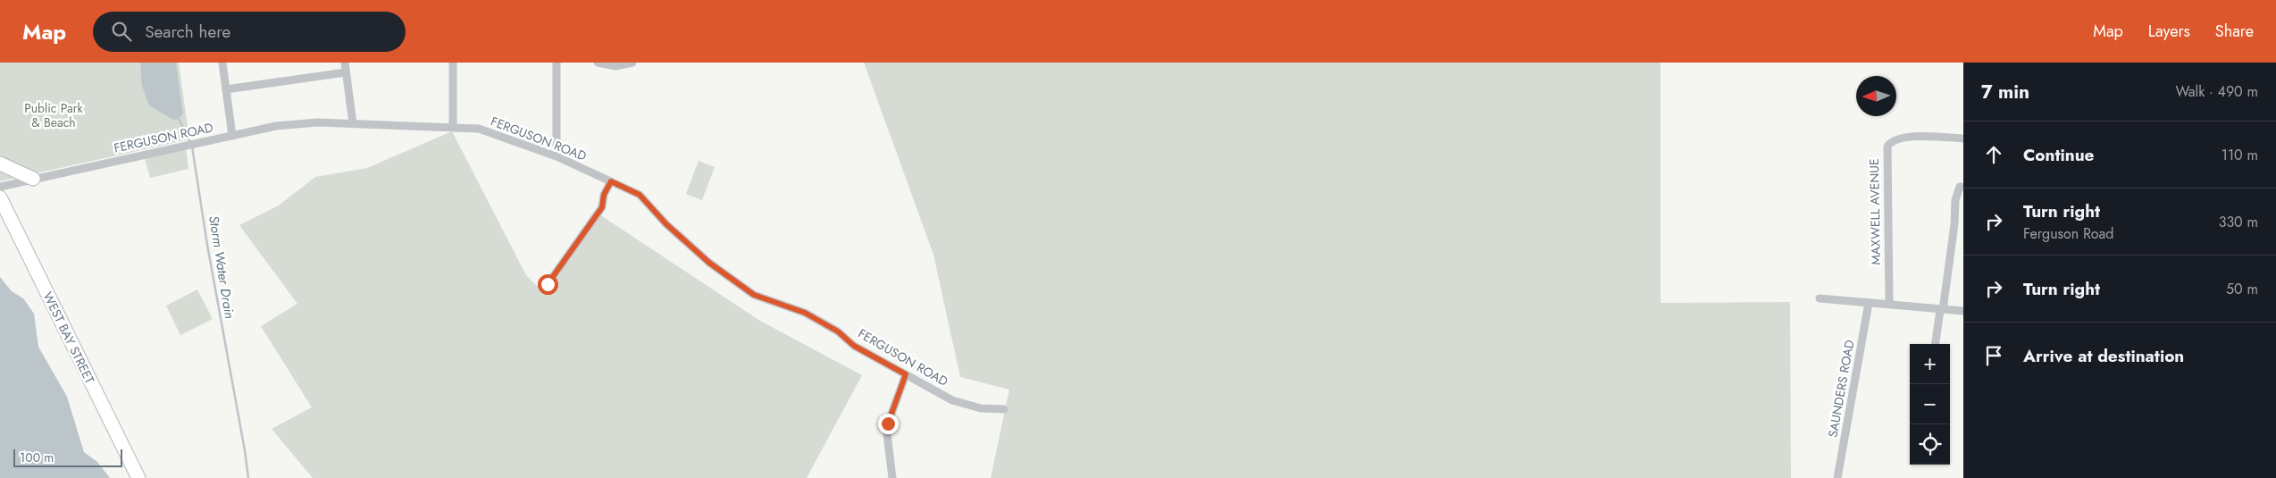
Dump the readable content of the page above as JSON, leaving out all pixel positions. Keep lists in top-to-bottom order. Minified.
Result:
{"streets":{"highway":["WEST BAY STREET"],"street":["FERGUSON ROAD","MAXWELL AVENUE","SAUNDERS ROAD"]},"water":["Storm Water Drain"],"parks":["Public Park & Beach"],"scale_bar":"100 m","north":"left","page":{"header":"Map","search":"Search here","nav":["Map","Layers","Share"],"heading":["7 min","Walk · 490 m"],"list":[["Continue","110 m"],["Turn right","Ferguson Road","330 m"],["Turn right","50 m"],"Arrive at destination"],"map_buttons":["+","−"],"scale":"100 m"}}
